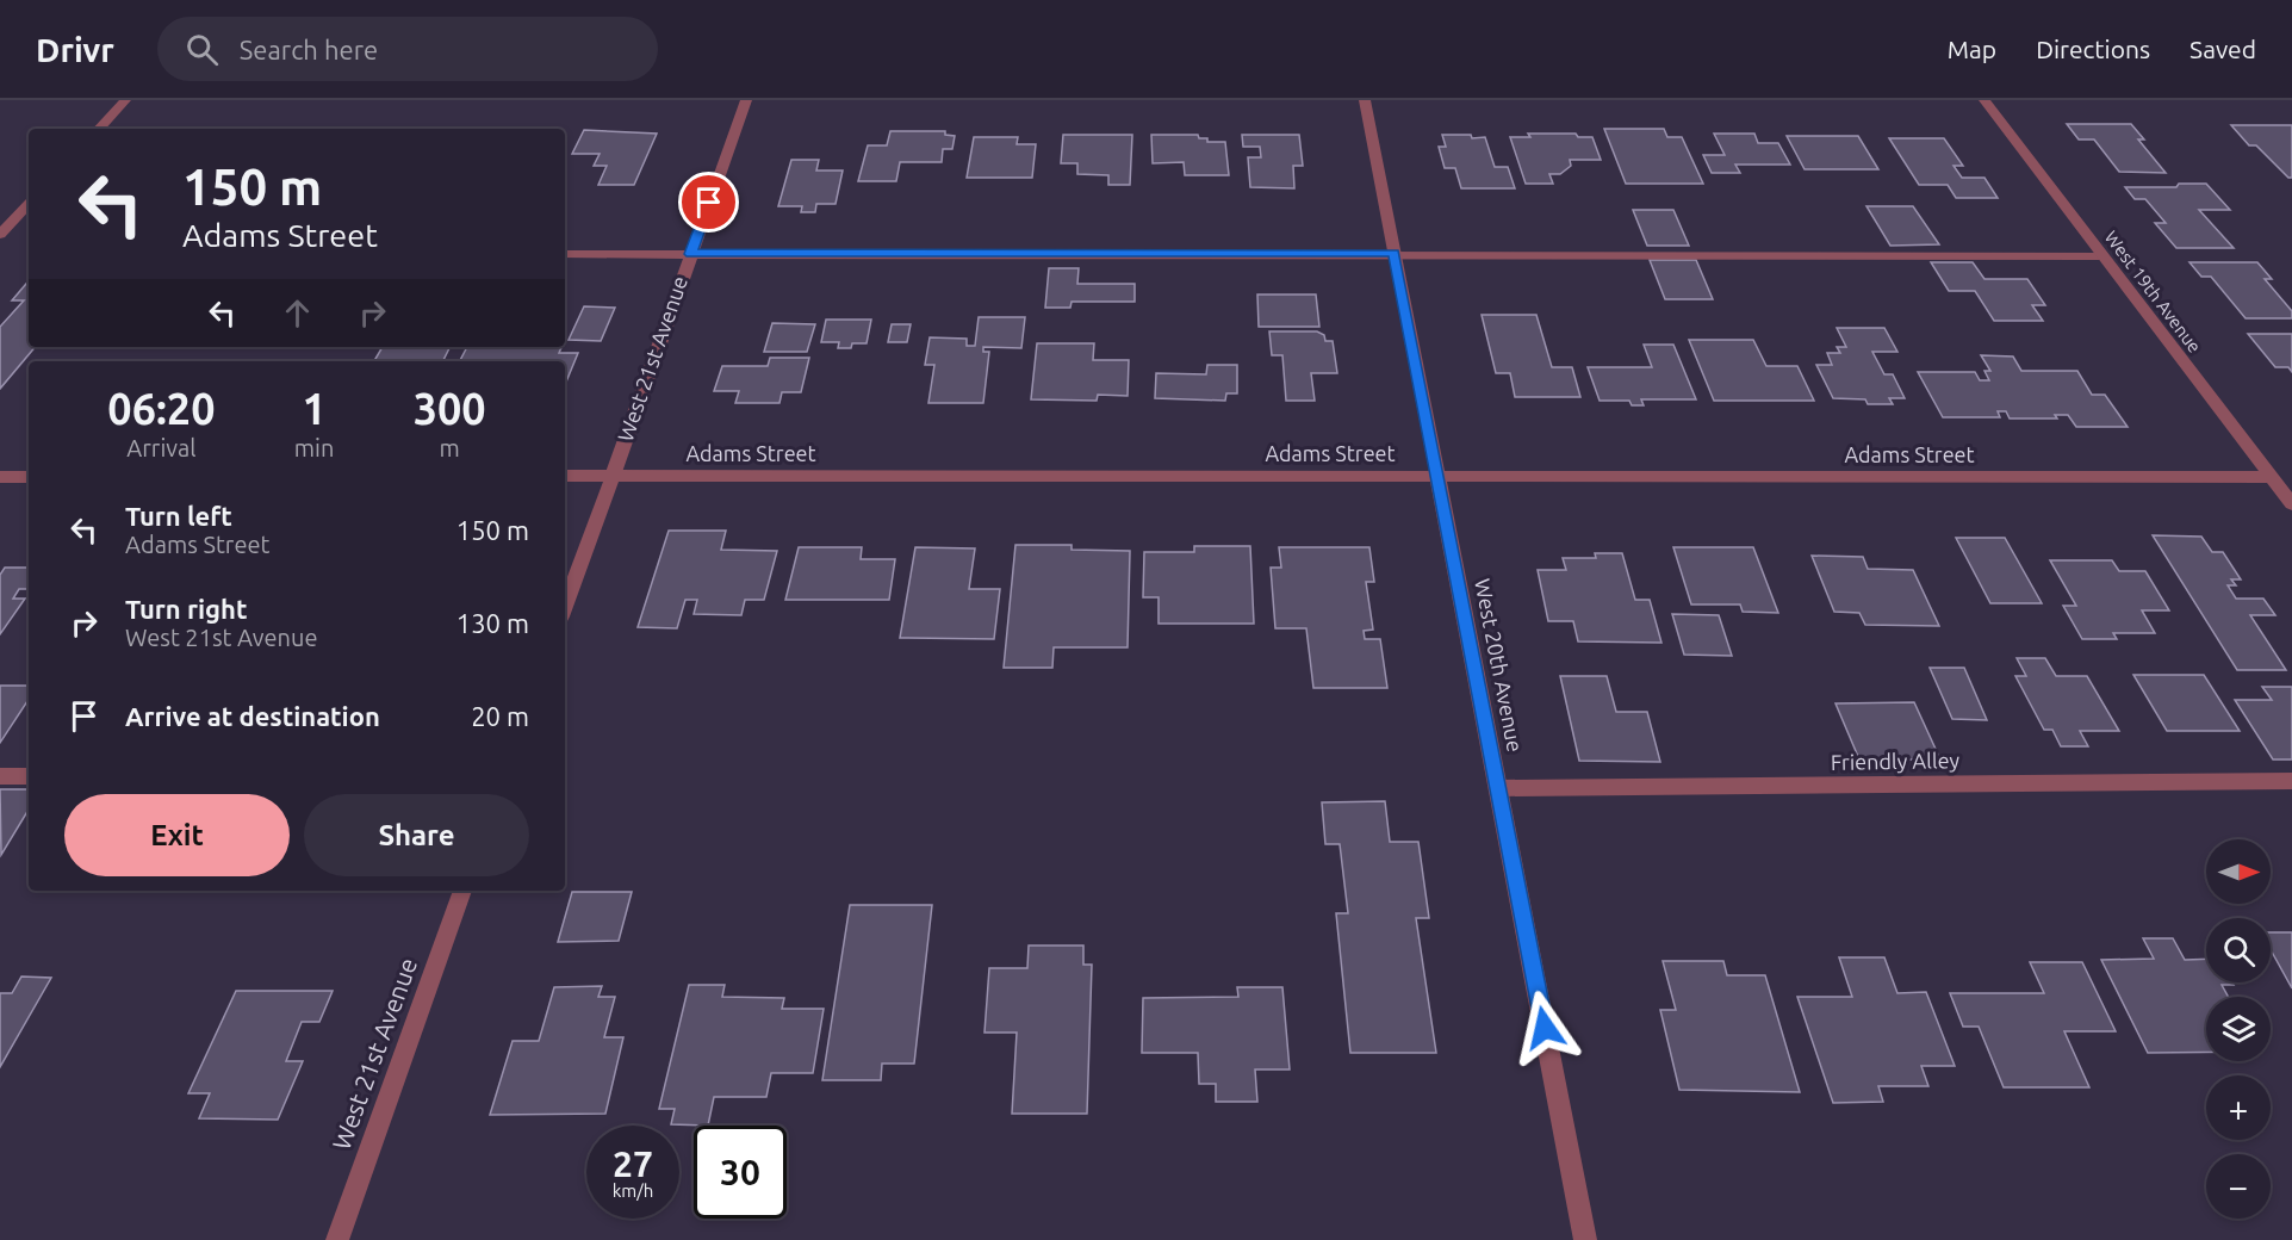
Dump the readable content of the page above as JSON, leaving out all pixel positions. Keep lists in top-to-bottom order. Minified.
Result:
{"streets":{"street":["West 19th Avenue","West 21st Avenue","Adams Street","West 20th Avenue","Friendly Alley"]},"crossings":[["West 19th Avenue","Adams Street"],["West 21st Avenue","Adams Street"],["Adams Street","West 20th Avenue"],["West 20th Avenue","Friendly Alley"]],"north":"right","page":{"header":"Drivr","search":"Search here","nav":["Map","Directions","Saved"],"turn":["150 m","Adams Street"],"eta":["06:20","Arrival","1","min","300","m"],"list":[{"name":"Turn left","note":"Adams Street","value":"150 m"},{"name":"Turn right","note":"West 21st Avenue","value":"130 m"},{"name":"Arrive at destination","value":"20 m"}],"buttons":["Exit","Share"],"map_buttons":["+","−"],"speed":"27 km/h","limit":"30"}}
